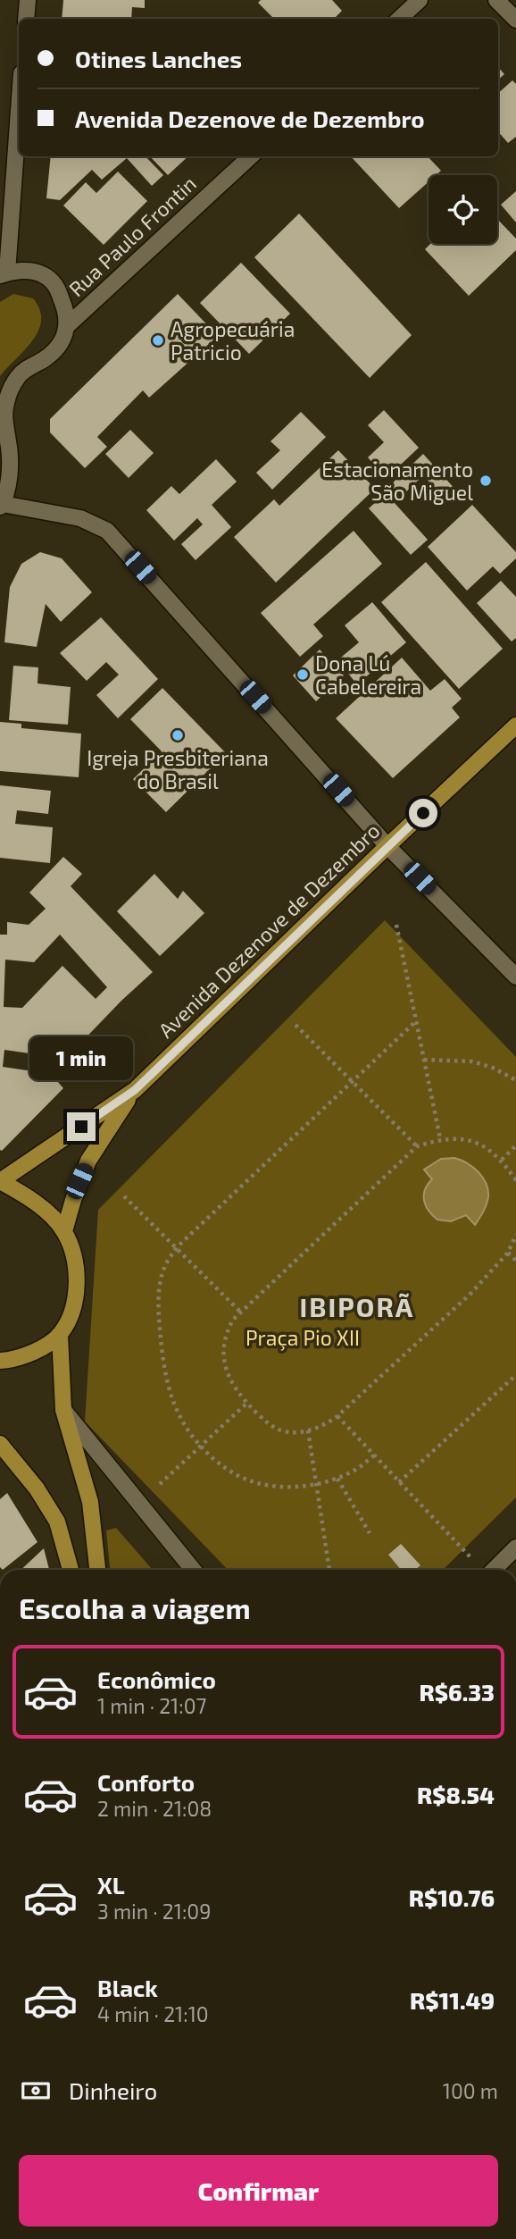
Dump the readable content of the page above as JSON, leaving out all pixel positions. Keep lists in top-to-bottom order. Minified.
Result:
{"streets":{"main road":["Avenida Dezenove de Dezembro"],"street":["Rua Paulo Frontin"]},"districts":["IBIPORÃ"],"parks":["Praça Pio XII"],"places":["Agropecuária Patricio","Estacionamento São Miguel","Dona Lú Cabelereira","Igreja Presbiteriana do Brasil"],"page":{"banner":["Otines Lanches","Avenida Dezenove de Dezembro"],"bubble":"1 min","heading":"Escolha a viagem","list":[{"name":"Econômico","note":"1 min · 21:07","value":"R$6.33"},{"name":"Conforto","note":"2 min · 21:08","value":"R$8.54"},{"name":"XL","note":"3 min · 21:09","value":"R$10.76"},{"name":"Black","note":"4 min · 21:10","value":"R$11.49"}],"pay":["Dinheiro","100 m"],"buttons":"Confirmar"}}
